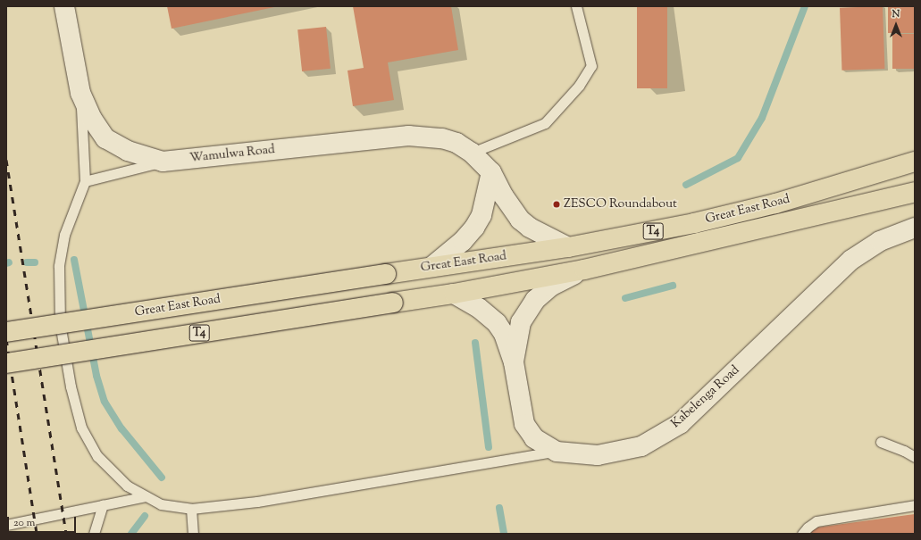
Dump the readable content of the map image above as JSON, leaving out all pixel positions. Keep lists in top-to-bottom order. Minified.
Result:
{"streets":{"main road":["Great East Road","T4"],"street":["Wamulwa Road","Kabelenga Road"]},"crossings":[["Wamulwa Road","Great East Road"],["Great East Road","Kabelenga Road"]],"places":["ZESCO Roundabout"],"scale_bar":"20 m","north":"top"}
